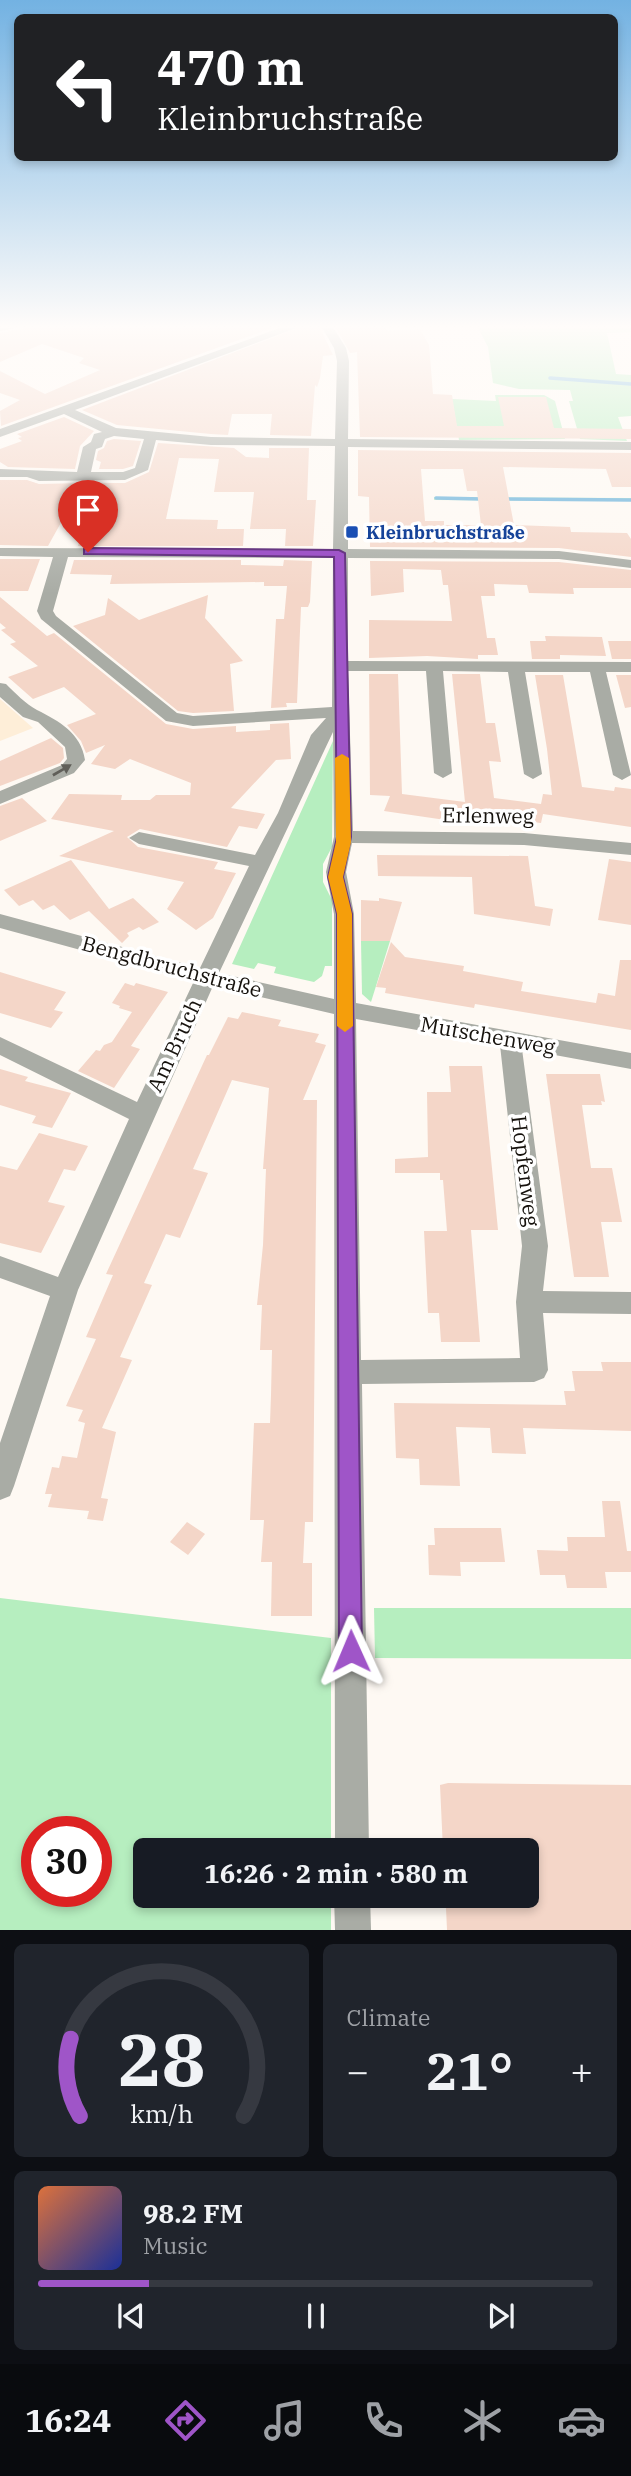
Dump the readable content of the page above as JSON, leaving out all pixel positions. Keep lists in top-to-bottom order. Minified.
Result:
{"streets":{"street":["Erlenweg","Bengdbruchstraße","Mutschenweg","Am Bruch","Hopfenweg"]},"crossings":[["Bengdbruchstraße","Mutschenweg"],["Bengdbruchstraße","Am Bruch"],["Mutschenweg","Hopfenweg"]],"places":{"transit":["Kleinbruchstraße"]},"page":{"turn":["470 m","Kleinbruchstraße"],"limit":"30","trip":"16:26 · 2 min · 580 m","tile":"Climate","heat":["−","21°","+"],"song":["98.2 FM","Music"],"tabs":"16:24","gauge":["28","km/h"]}}
